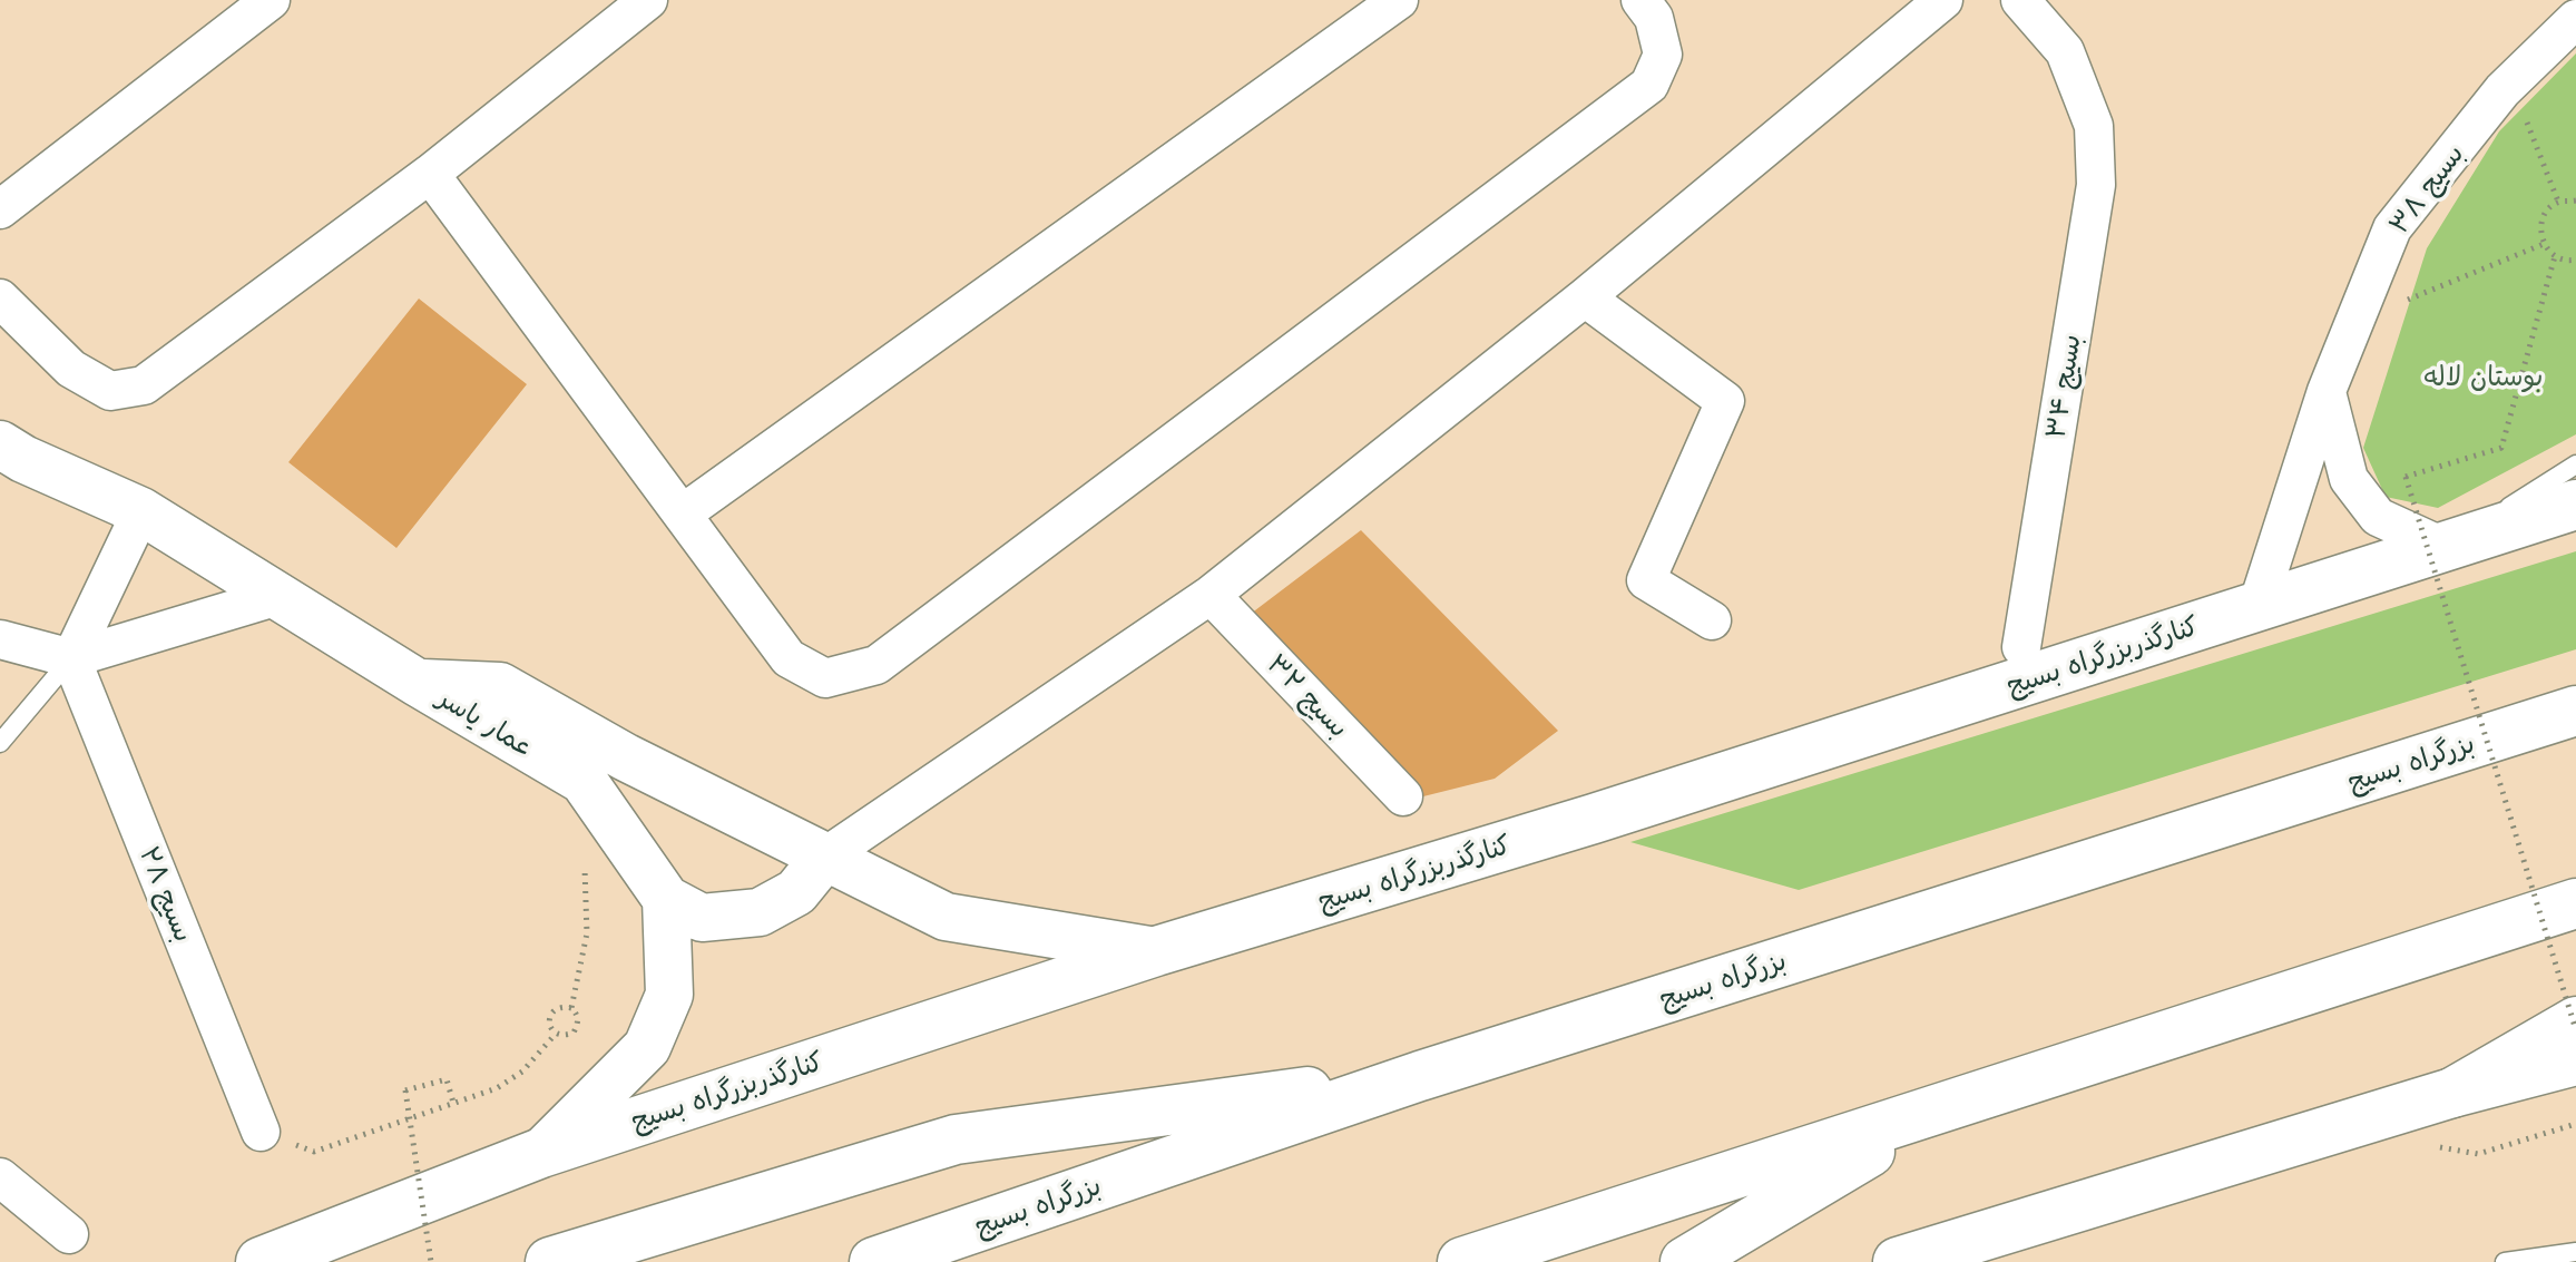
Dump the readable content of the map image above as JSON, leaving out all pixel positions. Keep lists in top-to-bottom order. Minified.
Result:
{"streets":{"main road":["کنارگذربزرگراه بسیج","بزرگراه بسیج"],"street":["بسیج ۳۸","بسیج ۳۴","بسیج ۳۲","عمار یاسر","بسیج ۲۸"]},"crossings":[["بسیج ۳۸","کنارگذربزرگراه بسیج"]],"parks":["بوستان لاله"]}
